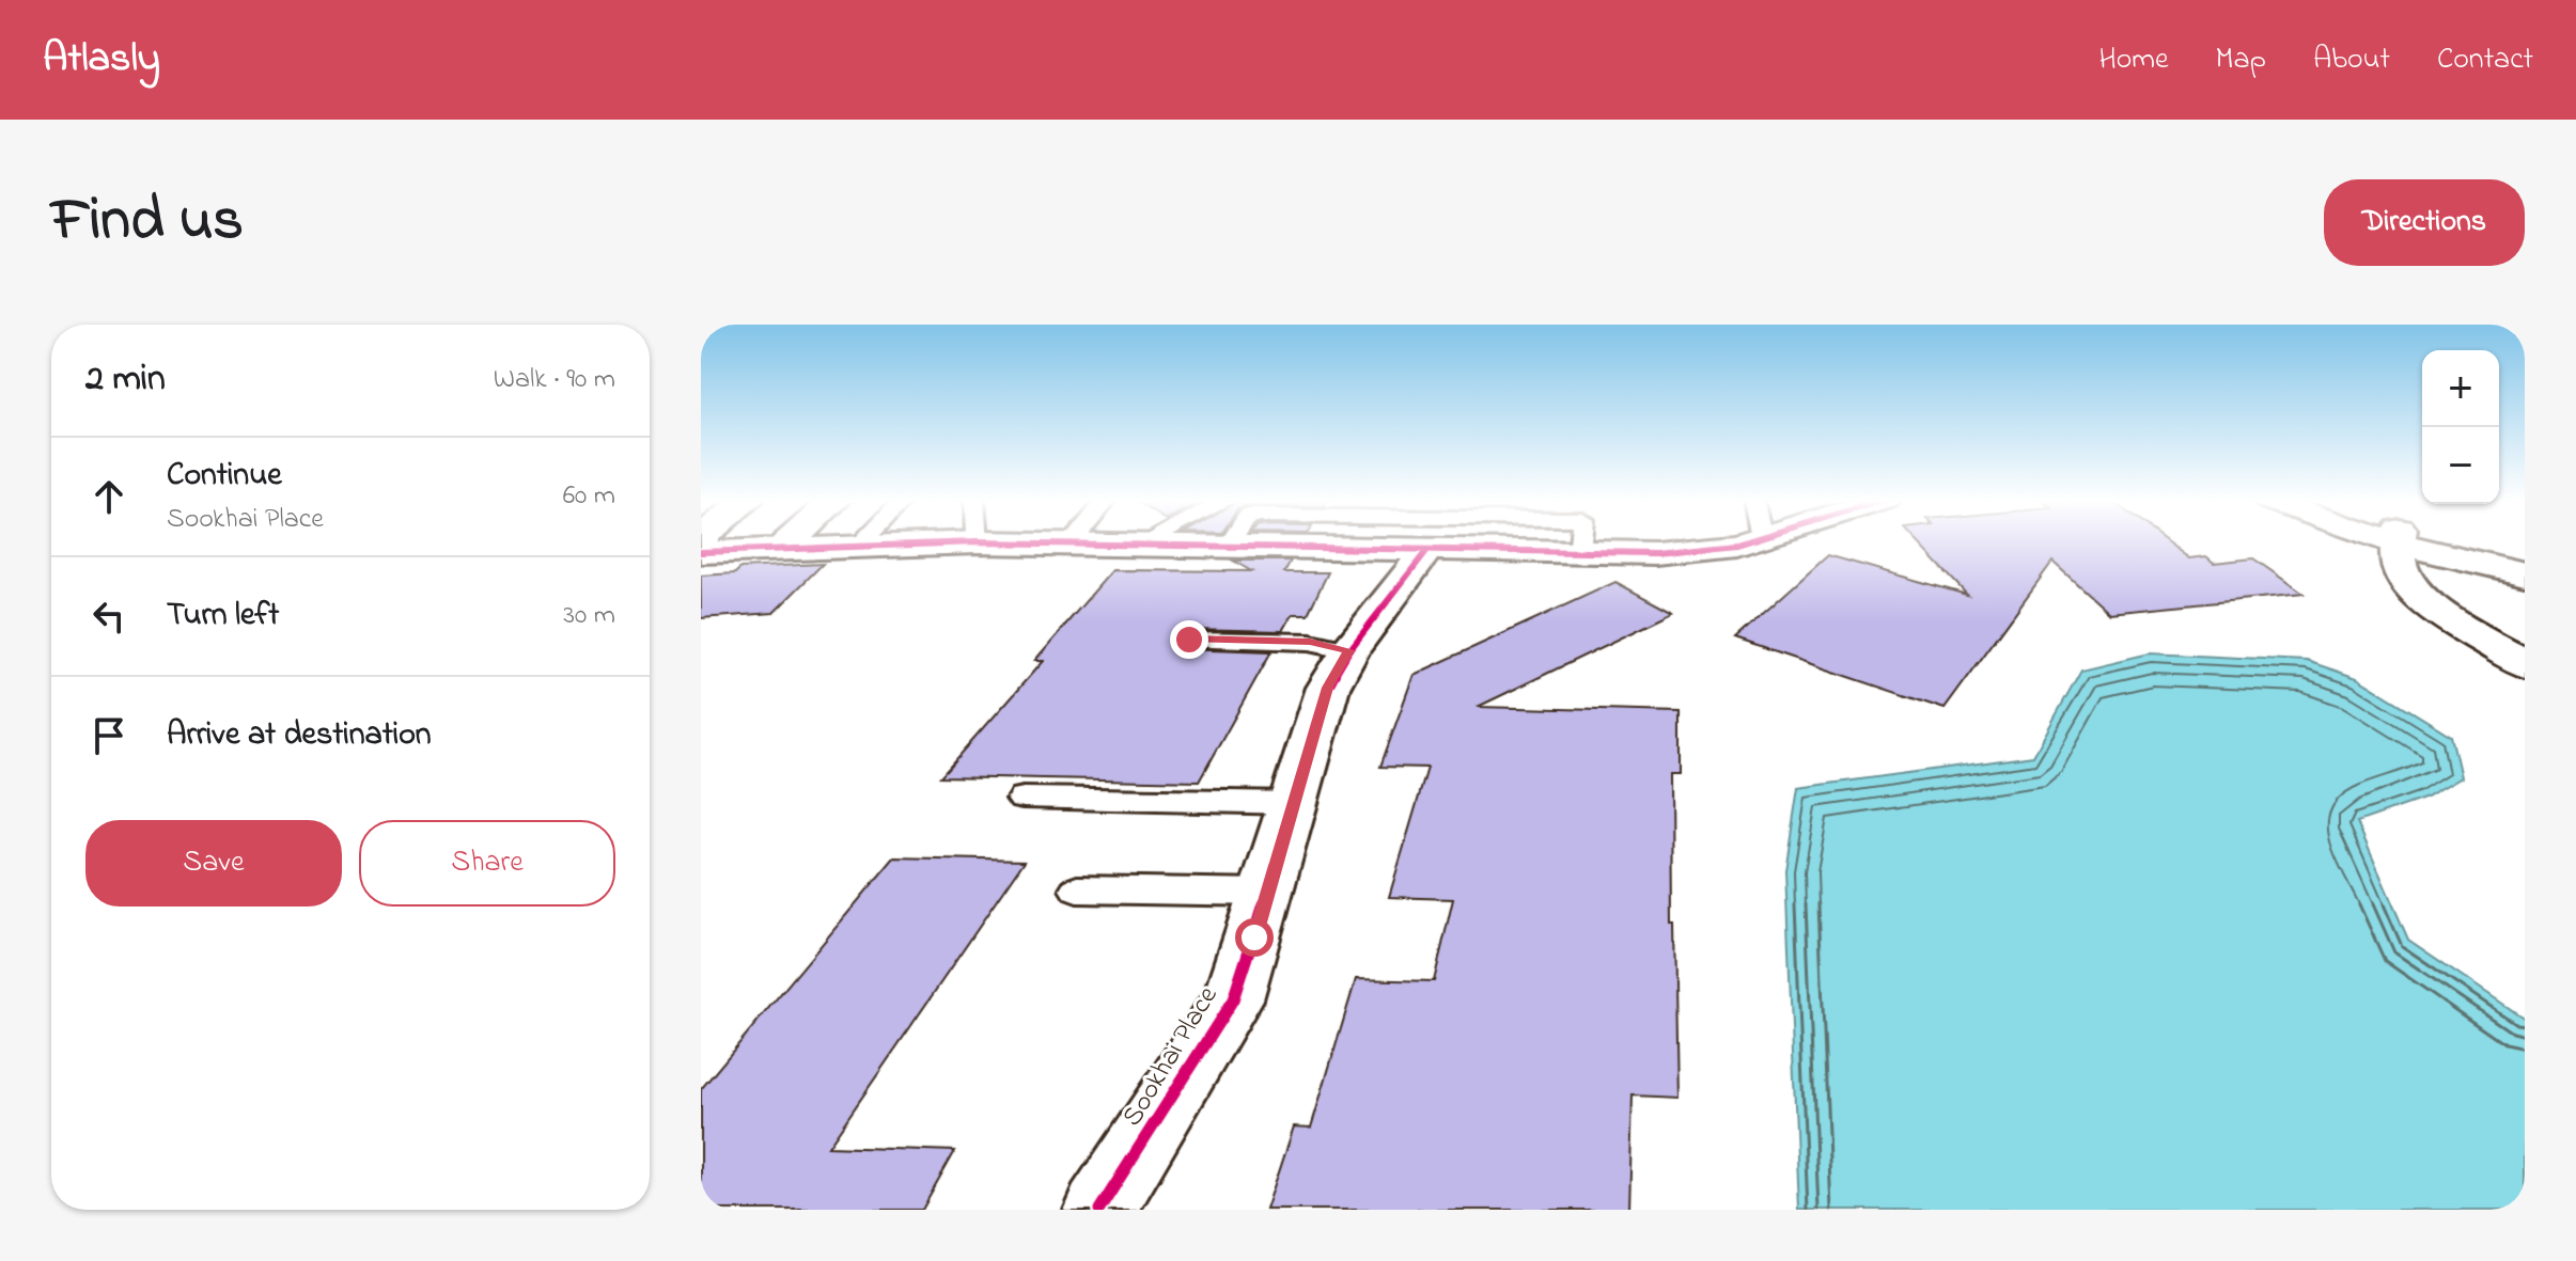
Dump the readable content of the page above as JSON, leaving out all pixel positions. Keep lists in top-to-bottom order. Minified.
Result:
{"streets":{"street":["Sookhai Place"]},"page":{"header":"Atlasly","nav":["Home","Map","About","Contact"],"title":"Find us","buttons":["Directions",["Save","Share"]],"heading":["2 min","Walk · 90 m"],"map_buttons":["+","−"],"list":[["Continue","Sookhai Place","60 m"],["Turn left","30 m"],"Arrive at destination"]}}
